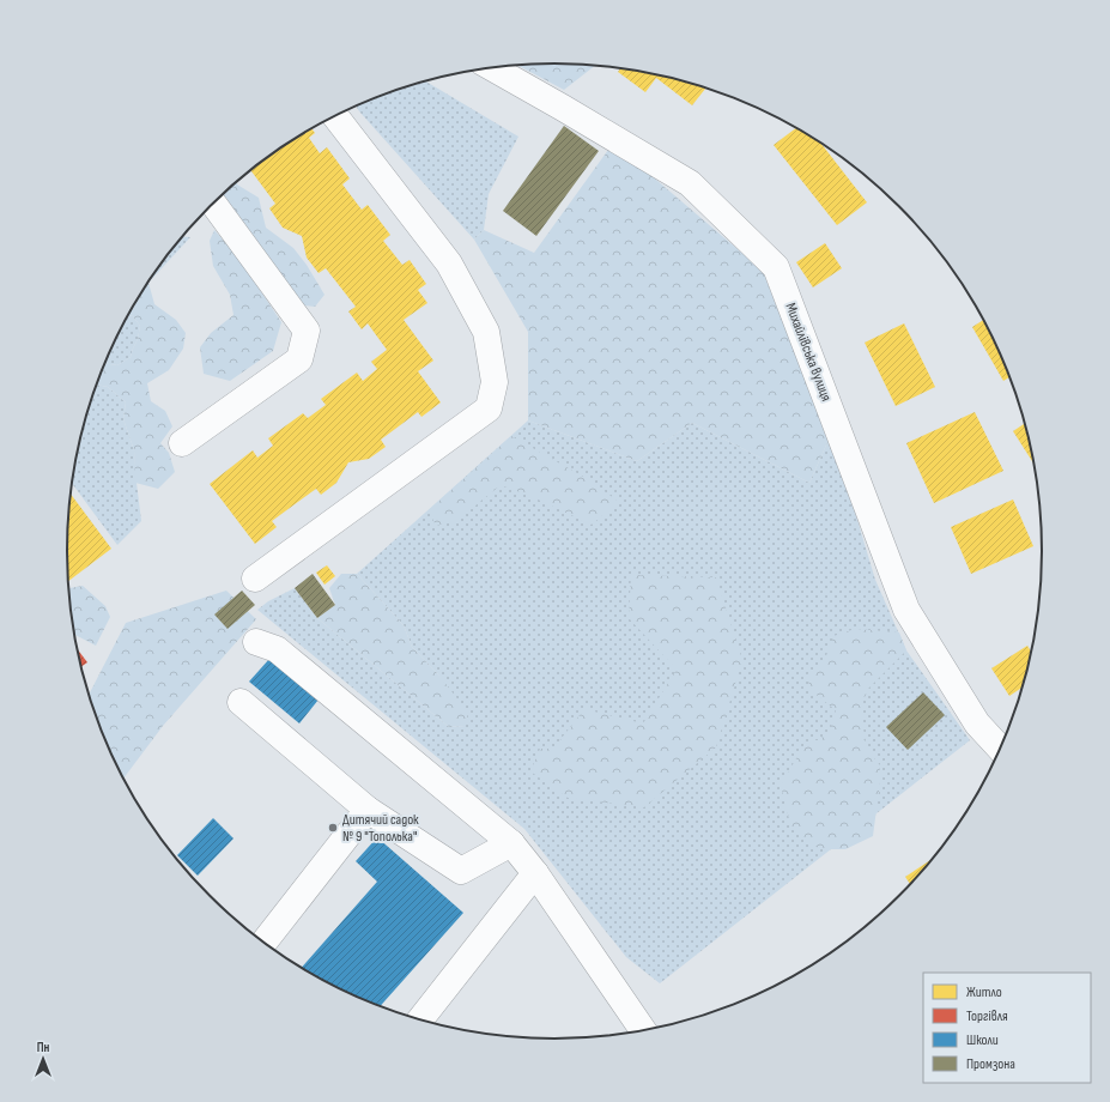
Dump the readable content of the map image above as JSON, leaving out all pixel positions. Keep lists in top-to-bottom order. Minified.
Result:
{"streets":{"street":["Михайлівська вулиця"]},"places":["Дитячий садок № 9 \"Тополька\""],"legend":["Житло","Торгівля","Школи","Промзона"],"north":"top"}
